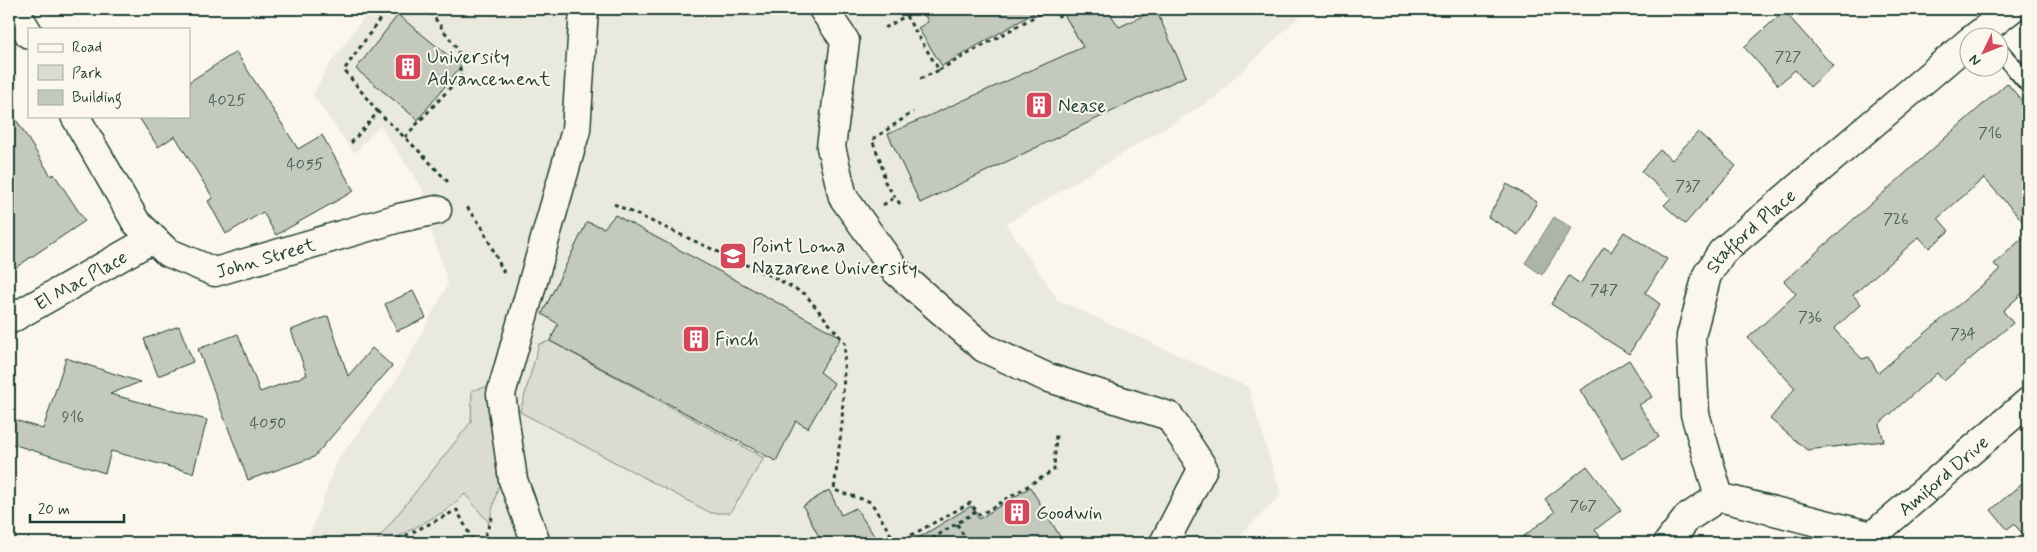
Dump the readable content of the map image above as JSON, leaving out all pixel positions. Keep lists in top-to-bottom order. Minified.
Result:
{"streets":{"street":["Stafford Place","John Street","El Mac Place","Amiford Drive"]},"crossings":[["Stafford Place","Amiford Drive"],["John Street","El Mac Place"]],"places":{"building":["University Advancement","Nease","Finch","Goodwin"],"school or university":["Point Loma Nazarene University"]},"house_numbers":["727","4025","716","4055","737","726","747","736","734","916","4050","767"],"legend":["Road","Park","Building"],"scale_bar":"20 m","north":"bottom left"}
